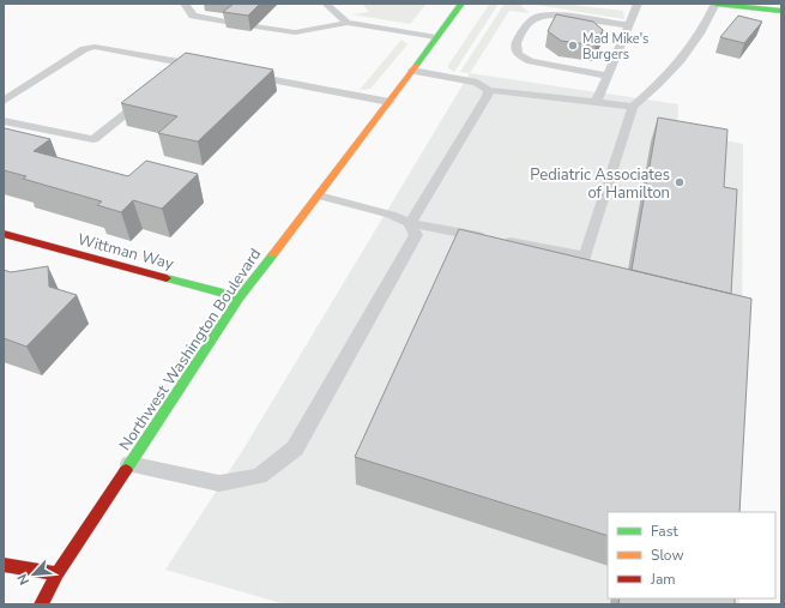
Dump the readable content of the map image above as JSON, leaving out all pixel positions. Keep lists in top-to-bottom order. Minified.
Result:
{"streets":{"main road":["Wittman Way","Northwest Washington Boulevard"]},"crossings":[["Wittman Way","Northwest Washington Boulevard"]],"places":["Mad Mike's Burgers","Pediatric Associates of Hamilton"],"legend":["Fast","Slow","Jam"],"north":"bottom left"}
